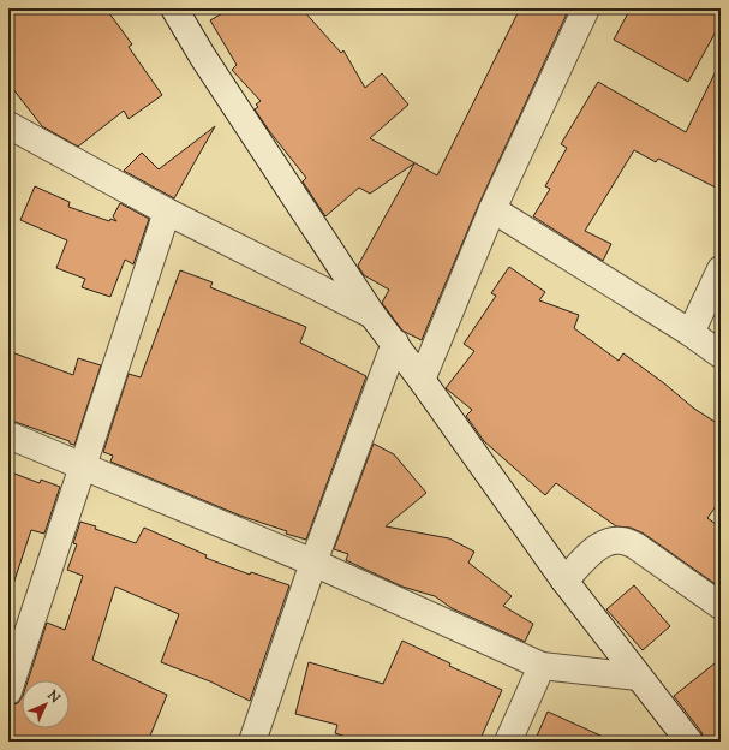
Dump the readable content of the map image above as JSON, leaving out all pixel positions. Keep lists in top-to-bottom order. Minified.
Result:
{"north":"top right"}
